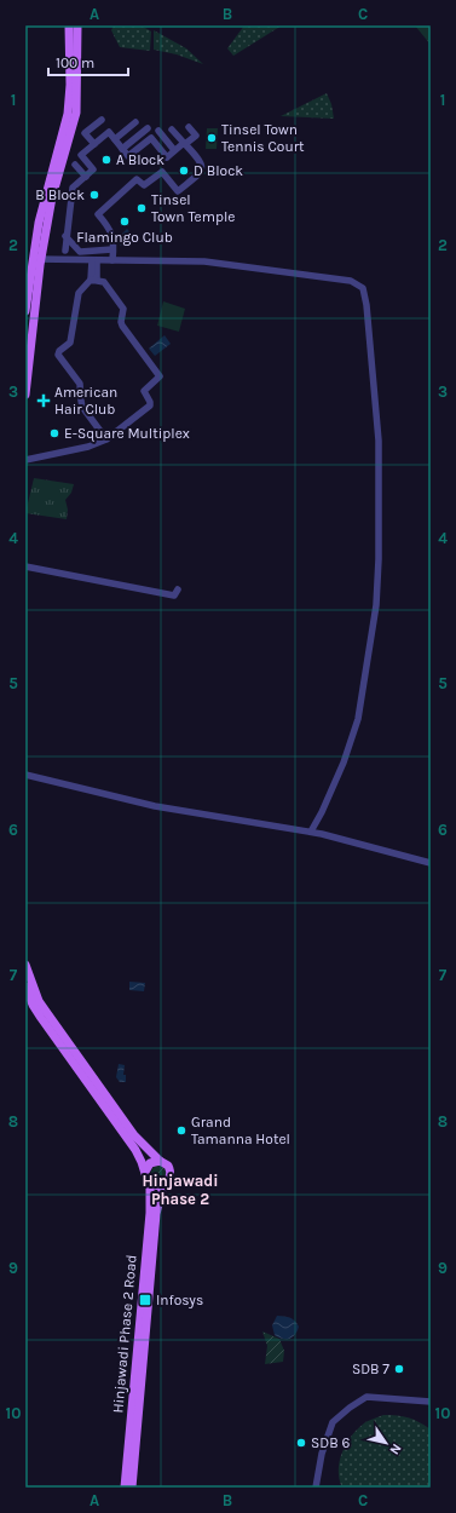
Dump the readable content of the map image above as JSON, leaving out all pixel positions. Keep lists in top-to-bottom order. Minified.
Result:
{"streets":{"main road":["Hinjawadi Phase 2 Road"]},"districts":["Hinjawadi Phase 2"],"places":{"other":["Tinsel Town Tennis Court","A Block","D Block","B Block","Tinsel Town Temple","Flamingo Club","E-Square Multiplex","Grand Tamanna Hotel","SDB 7","SDB 6"],"health":["American Hair Club"],"transit":["Infosys"]},"scale_bar":"100 m","north":"bottom right","grid":{"columns":["A","B","C"],"rows":["1","2","3","4","5","6","7","8","9","10"]}}
